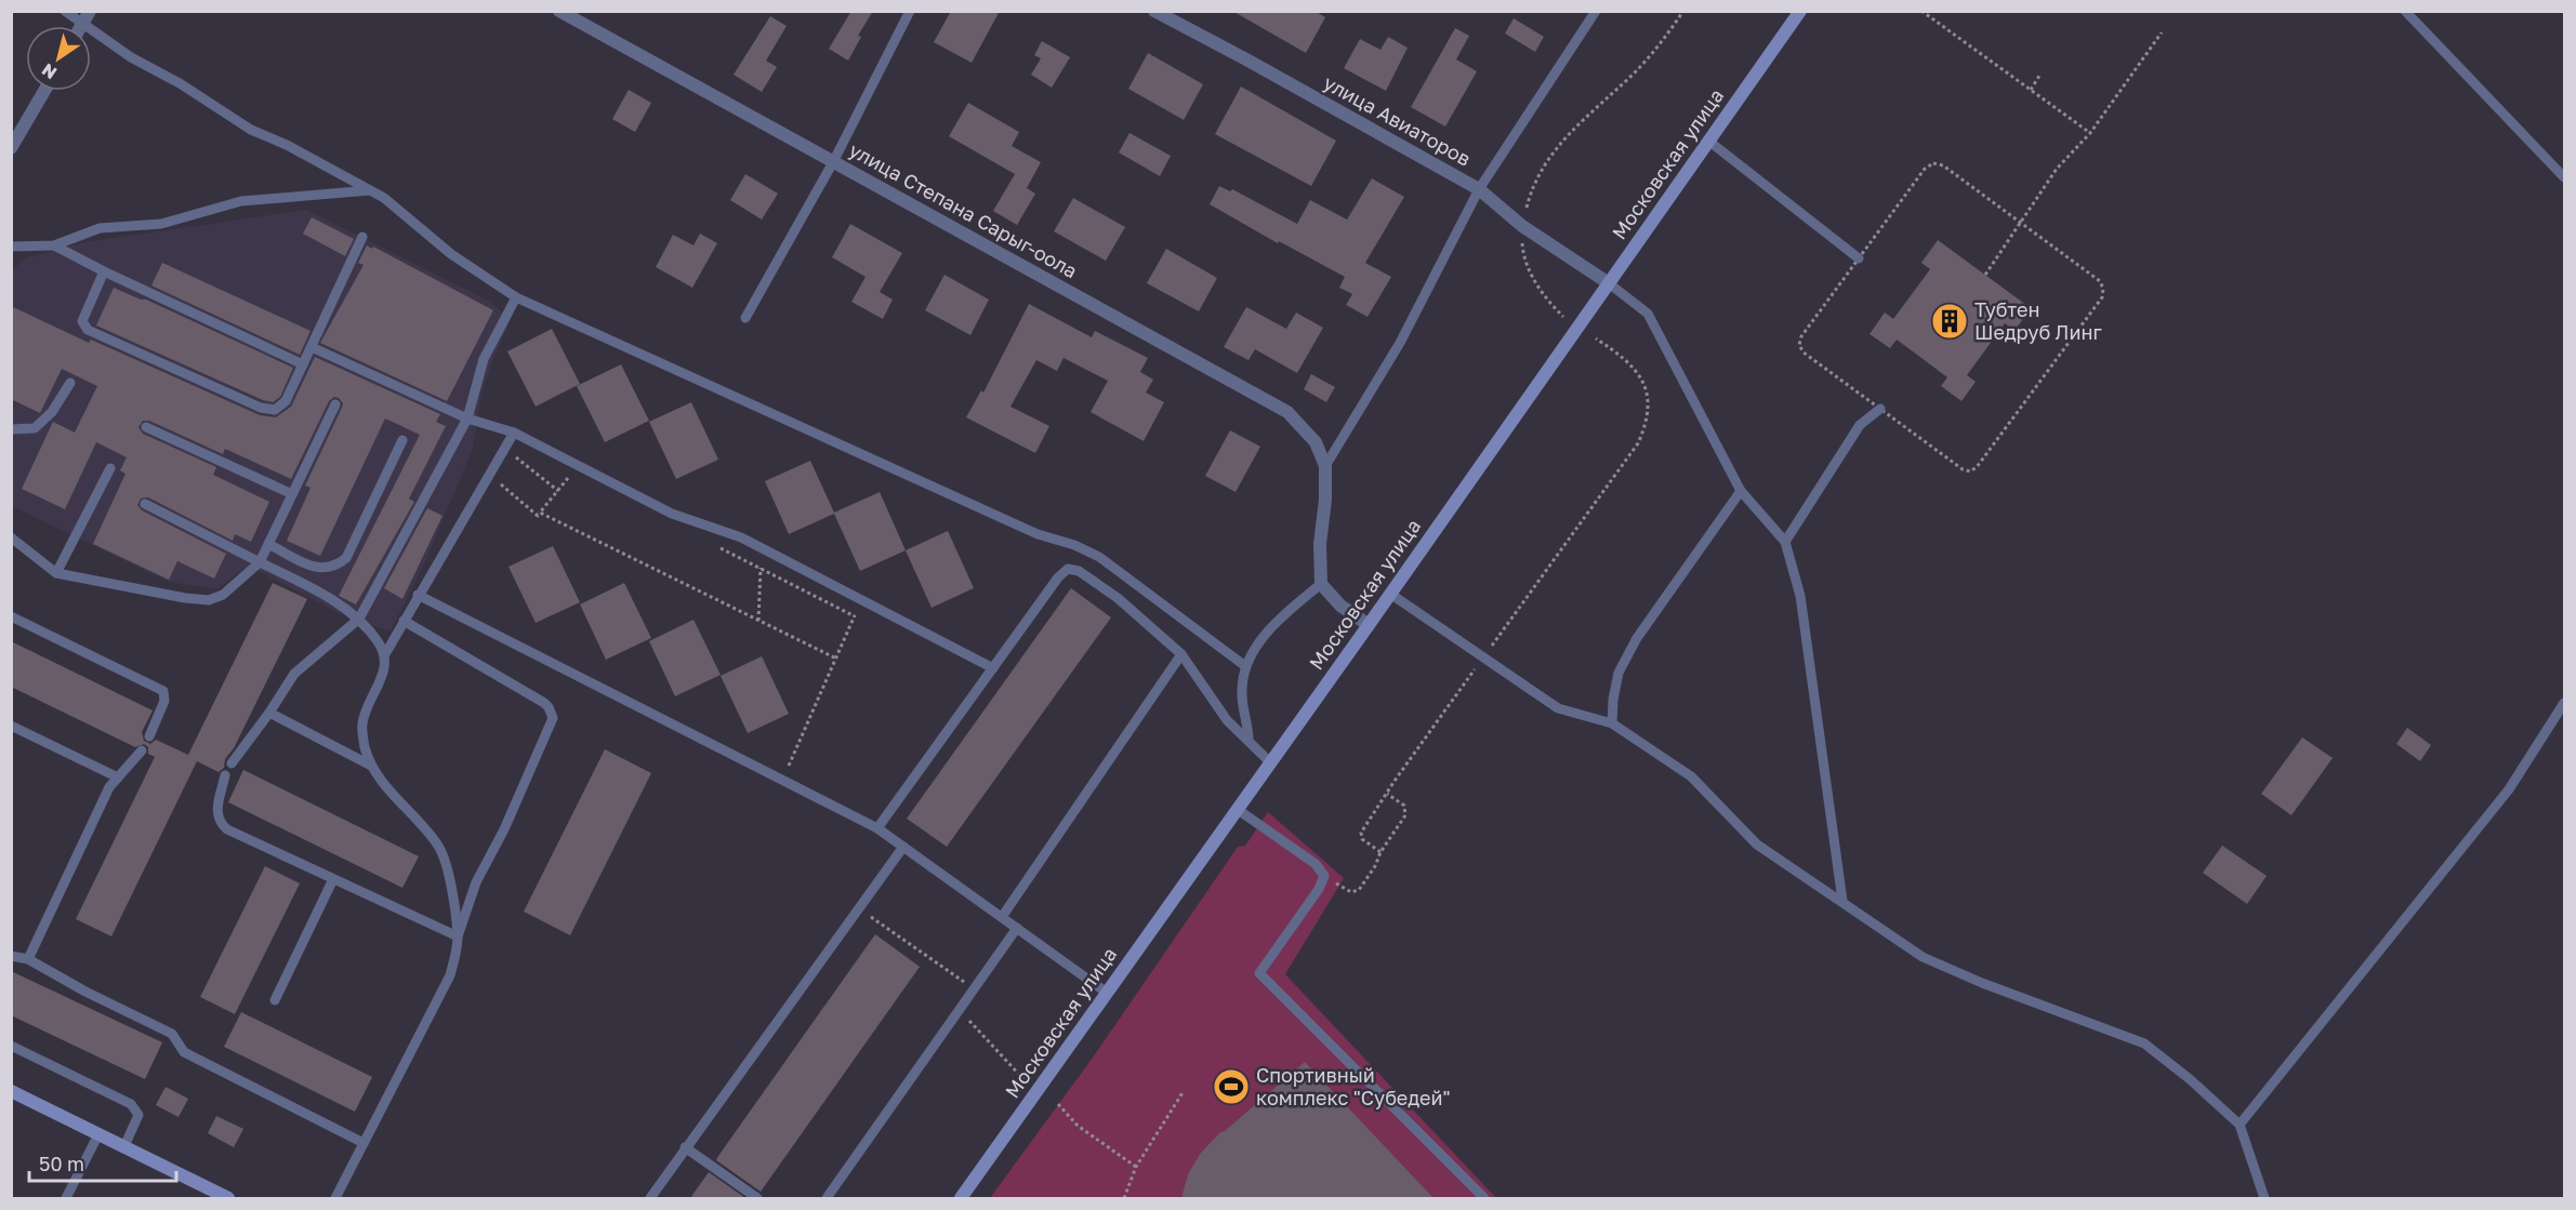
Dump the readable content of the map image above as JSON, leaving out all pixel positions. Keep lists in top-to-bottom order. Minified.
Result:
{"streets":{"main road":["Московская улица"],"street":["улица Авиаторов","улица Степана Сарыг-оола"]},"crossings":[["улица Авиаторов","Московская улица"]],"places":{"building":["Тубтен Шедруб Линг"],"sports":["Спортивный комплекс \"Субедей\""]},"scale_bar":"50 m","north":"bottom left"}
